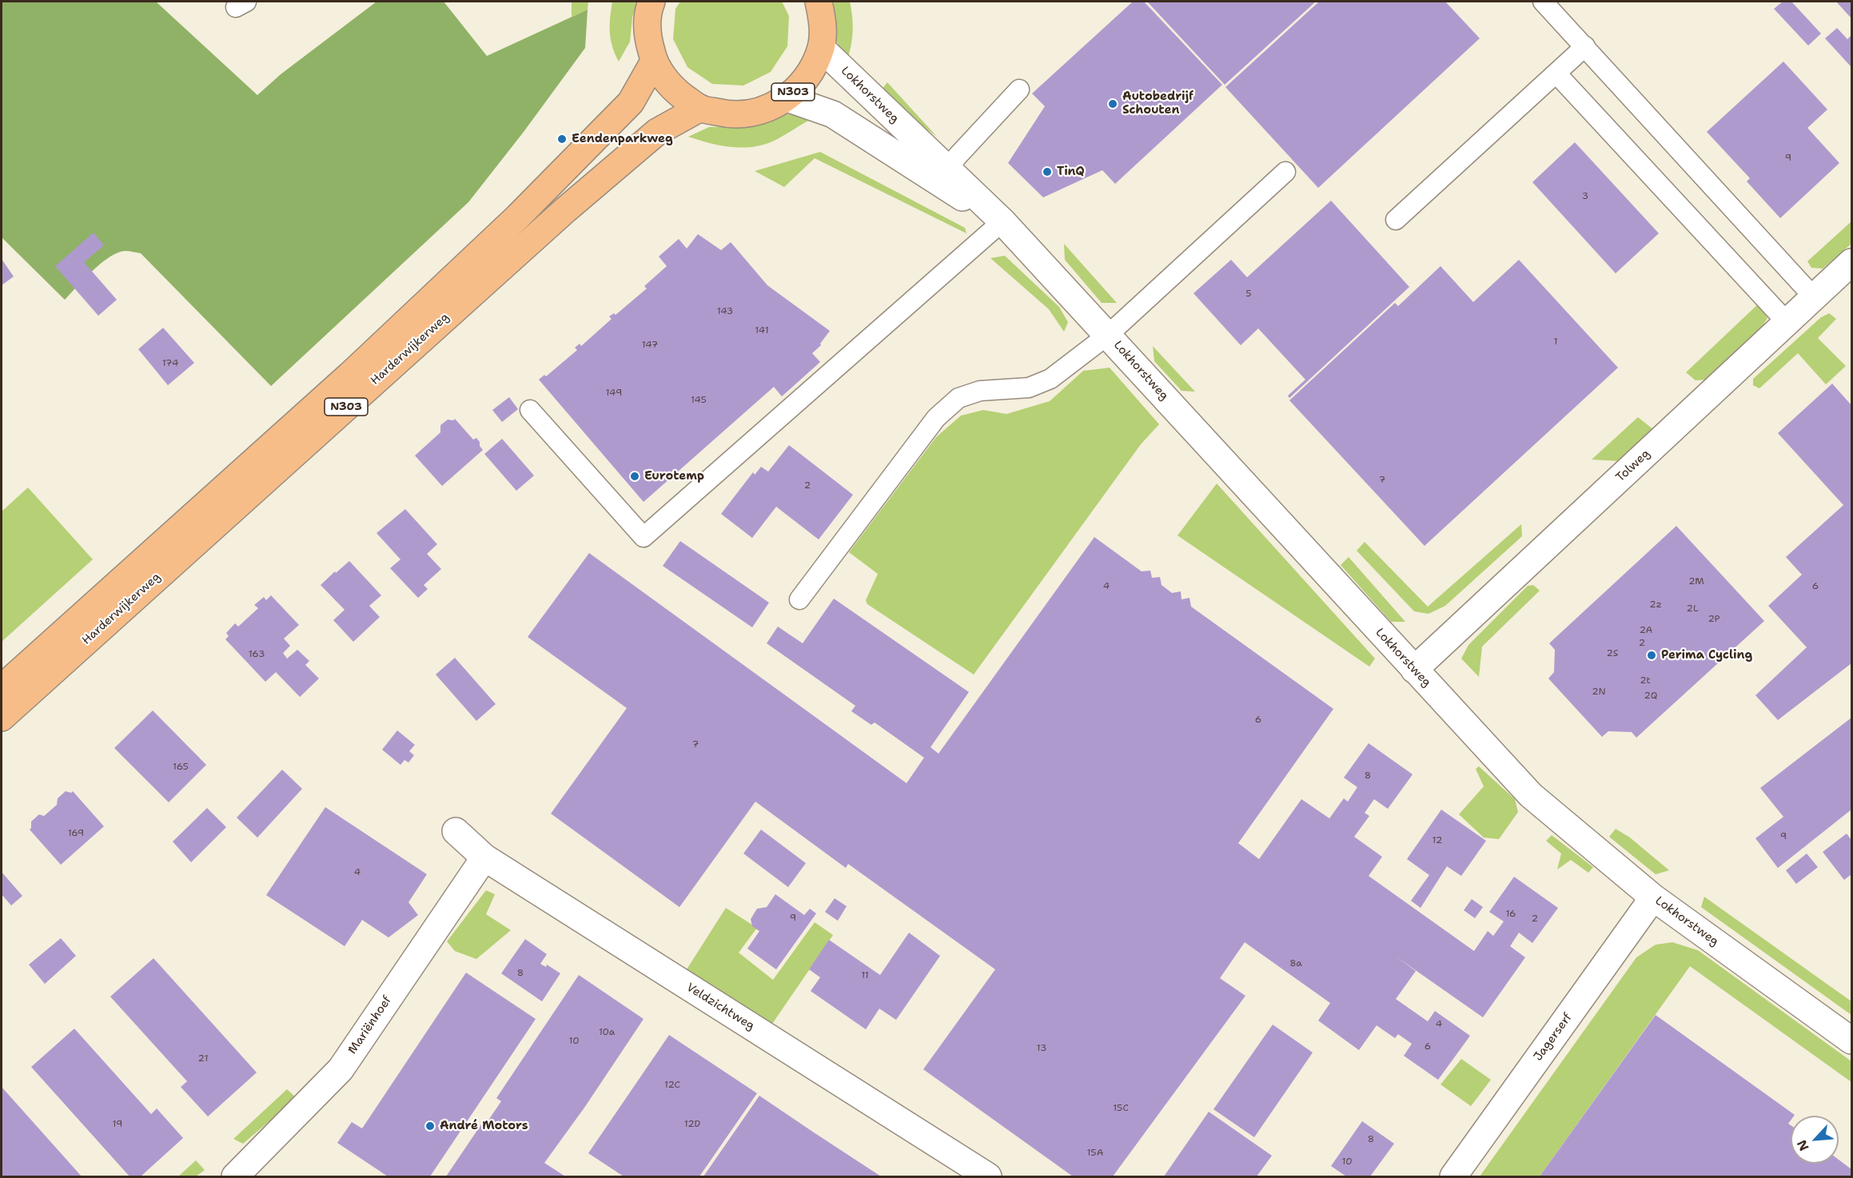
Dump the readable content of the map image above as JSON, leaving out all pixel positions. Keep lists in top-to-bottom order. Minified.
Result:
{"streets":{"main road":["N303","Harderwijkerweg"],"street":["Lokhorstweg","Tolweg","Veldzichtweg","Mariënhoef","Jagerserf"]},"crossings":[["N303","Lokhorstweg"],["N303","Harderwijkerweg"],["Lokhorstweg","Tolweg"],["Lokhorstweg","Jagerserf"],["Veldzichtweg","Mariënhoef"]],"places":["Autobedrijf Schouten","Eendenparkweg","TinQ","Eurotemp","Perima Cycling","André Motors"],"house_numbers":["9","3","5","143","141","1","147","174","149","145","7","2","2M","4","6","2z","2L","2P","2A","2","2S","163","2t","2N","2Q","6","7","165","8","169","9","12","4","16","9","2","8a","8","11","4","10a","10","6","13","21","12C","15C","19","12D","8","15A","10"],"north":"bottom left"}
